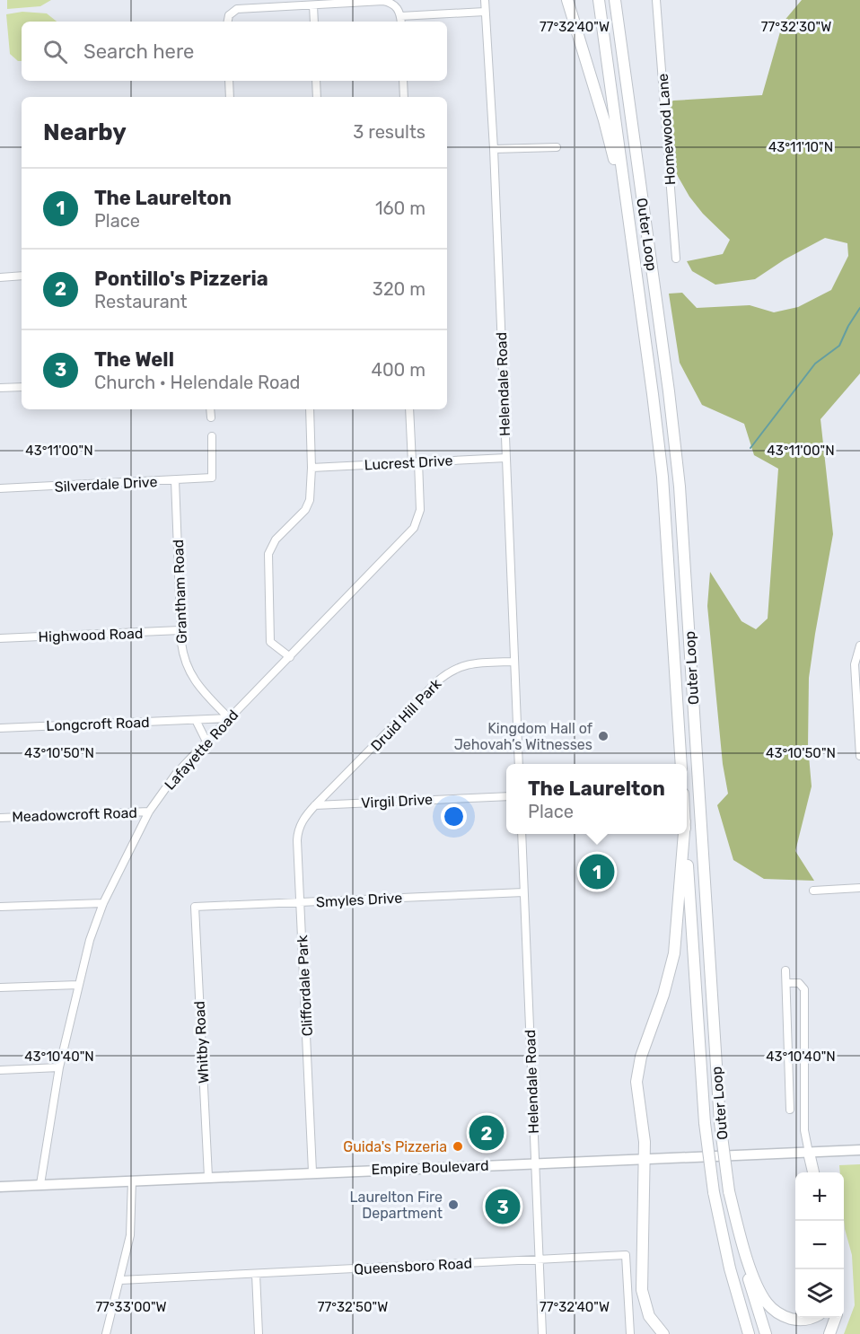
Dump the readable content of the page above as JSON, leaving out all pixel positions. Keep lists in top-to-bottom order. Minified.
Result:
{"streets":{"highway":["Outer Loop"],"main road":["Empire Boulevard"],"street":["Homewood Lane","Helendale Road","Lucrest Drive","Silverdale Drive","Grantham Road","Highwood Road","Druid Hill Park","Longcroft Road","Lafayette Road","Virgil Drive","Meadowcroft Road","Smyles Drive","Cliffordale Park","Whitby Road","Queensboro Road"]},"crossings":[["Helendale Road","Lucrest Drive"],["Helendale Road","Druid Hill Park"],["Helendale Road","Smyles Drive"],["Helendale Road","Empire Boulevard"],["Helendale Road","Queensboro Road"],["Lucrest Drive","Lafayette Road"],["Silverdale Drive","Grantham Road"],["Grantham Road","Highwood Road"],["Grantham Road","Longcroft Road"],["Grantham Road","Lafayette Road"],["Druid Hill Park","Virgil Drive"],["Druid Hill Park","Cliffordale Park"],["Longcroft Road","Lafayette Road"],["Lafayette Road","Meadowcroft Road"],["Lafayette Road","Empire Boulevard"],["Virgil Drive","Cliffordale Park"],["Smyles Drive","Cliffordale Park"],["Smyles Drive","Whitby Road"],["Cliffordale Park","Empire Boulevard"],["Whitby Road","Empire Boulevard"]],"places":["Kingdom Hall of Jehovah’s Witnesses","Guida's Pizzeria","Laurelton Fire Department"],"page":{"search":"Search here","heading":["Nearby","3 results"],"list":[{"mark":"1","name":"The Laurelton","note":"Place","value":"160 m"},{"mark":"2","name":"Pontillo's Pizzeria","note":"Restaurant","value":"320 m"},{"mark":"3","name":"The Well","note":"Church · Helendale Road","value":"400 m"}],"popup":["The Laurelton","Place"],"pins":["1","2","3"],"map_buttons":["+","−"]},"coordinates":["77°32'40\"W","77°32'30\"W","43°11'10\"N","43°11'00\"N","43°10'50\"N","43°10'40\"N","77°33'00\"W","77°32'50\"W"]}
